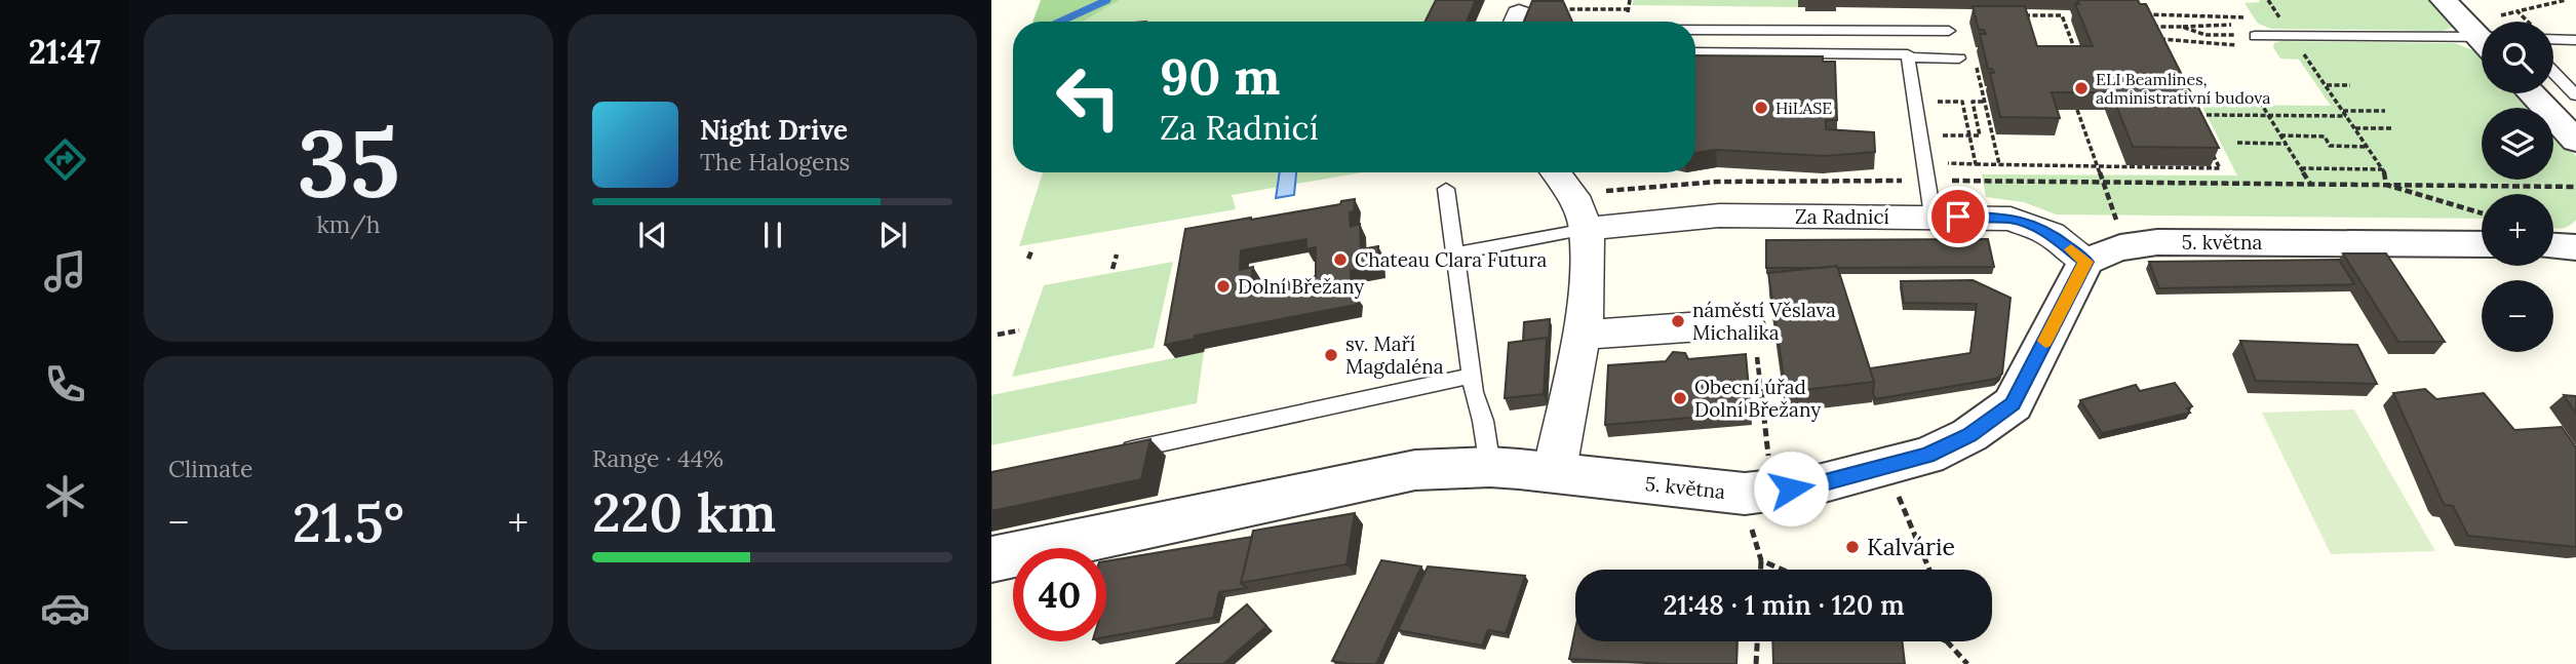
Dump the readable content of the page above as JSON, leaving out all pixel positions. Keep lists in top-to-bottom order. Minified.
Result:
{"streets":{"street":["Za Radnicí","5. května"]},"crossings":[["Za Radnicí","5. května"]],"places":["ELI Beamlines, administrativní budova","HiLASE","Chateau Clara Futura","Dolní Břežany","náměstí Věslava Michalika","sv. Maří Magdaléna","Obecní úřad Dolní Břežany","Kalvárie"],"page":{"tabs":"21:47","tile":[["35","km/h"],"Climate",["Range · 44%","220 km"]],"map_buttons":["+","−"],"turn":["90 m","Za Radnicí"],"song":["Night Drive","The Halogens"],"heat":["−","21.5°","+"],"limit":"40","trip":"21:48 · 1 min · 120 m"}}
